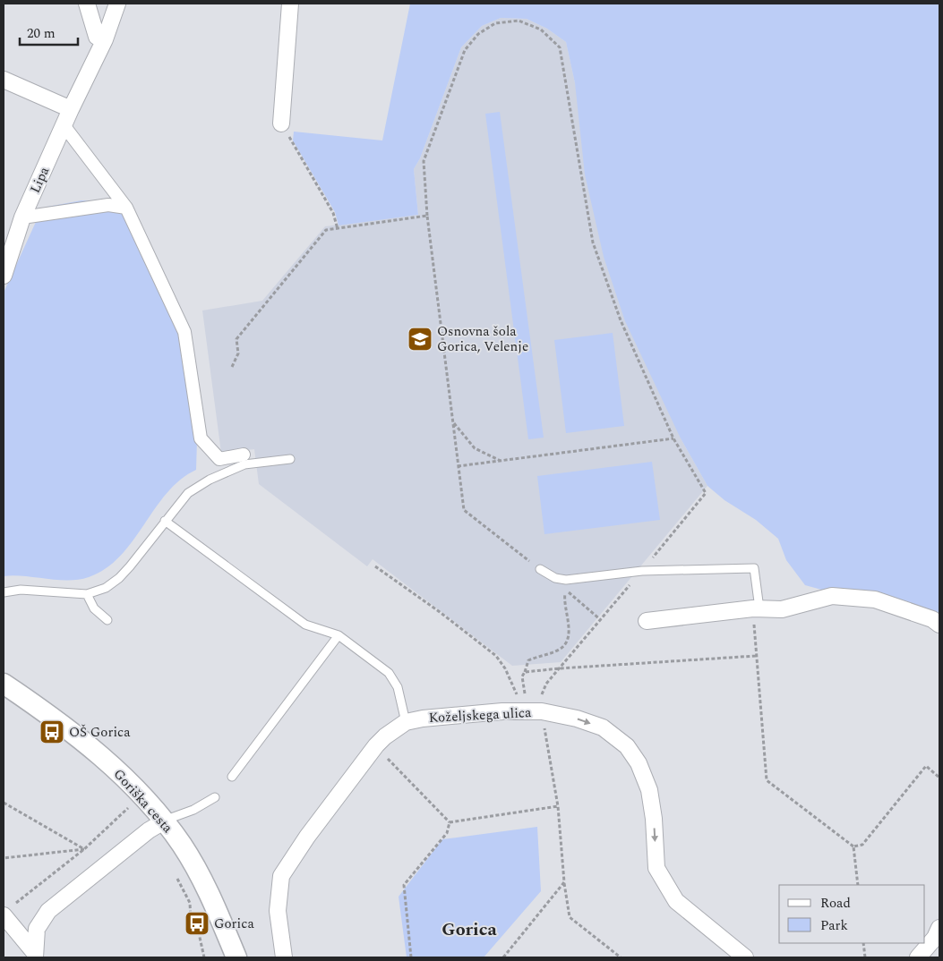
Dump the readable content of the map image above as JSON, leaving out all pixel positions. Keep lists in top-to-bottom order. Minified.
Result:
{"streets":{"street":["Lipa","Koželjskega ulica","Goriška cesta"]},"one_way":["Koželjskega ulica"],"districts":["Gorica"],"places":{"school or university":["Osnovna šola Gorica, Velenje"],"bus stop":["OŠ Gorica","Gorica"]},"legend":["Road","Park"],"scale_bar":"20 m"}
